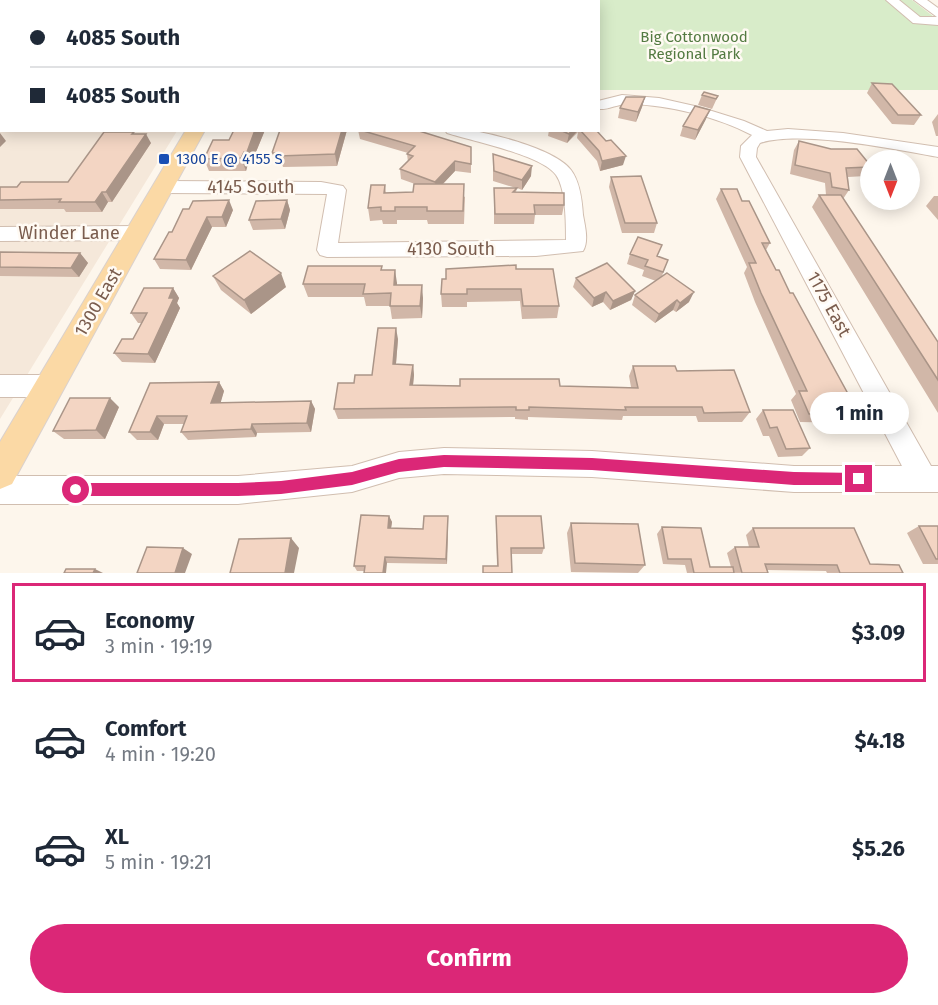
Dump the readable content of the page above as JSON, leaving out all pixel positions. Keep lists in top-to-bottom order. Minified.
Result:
{"streets":{"main road":["1300 East"],"street":["4145 South","Winder Lane","4130 South","1175 East"]},"crossings":[["4145 South","4130 South"],["4145 South","1300 East"],["Winder Lane","1300 East"]],"parks":["Big Cottonwood Regional Park"],"places":{"transit":["1300 E @ 4155 S"]},"north":"bottom","page":{"banner":["4085 South","4085 South"],"bubble":"1 min","list":[{"name":"Economy","note":"3 min · 19:19","value":"$3.09"},{"name":"Comfort","note":"4 min · 19:20","value":"$4.18"},{"name":"XL","note":"5 min · 19:21","value":"$5.26"}],"buttons":"Confirm"}}
